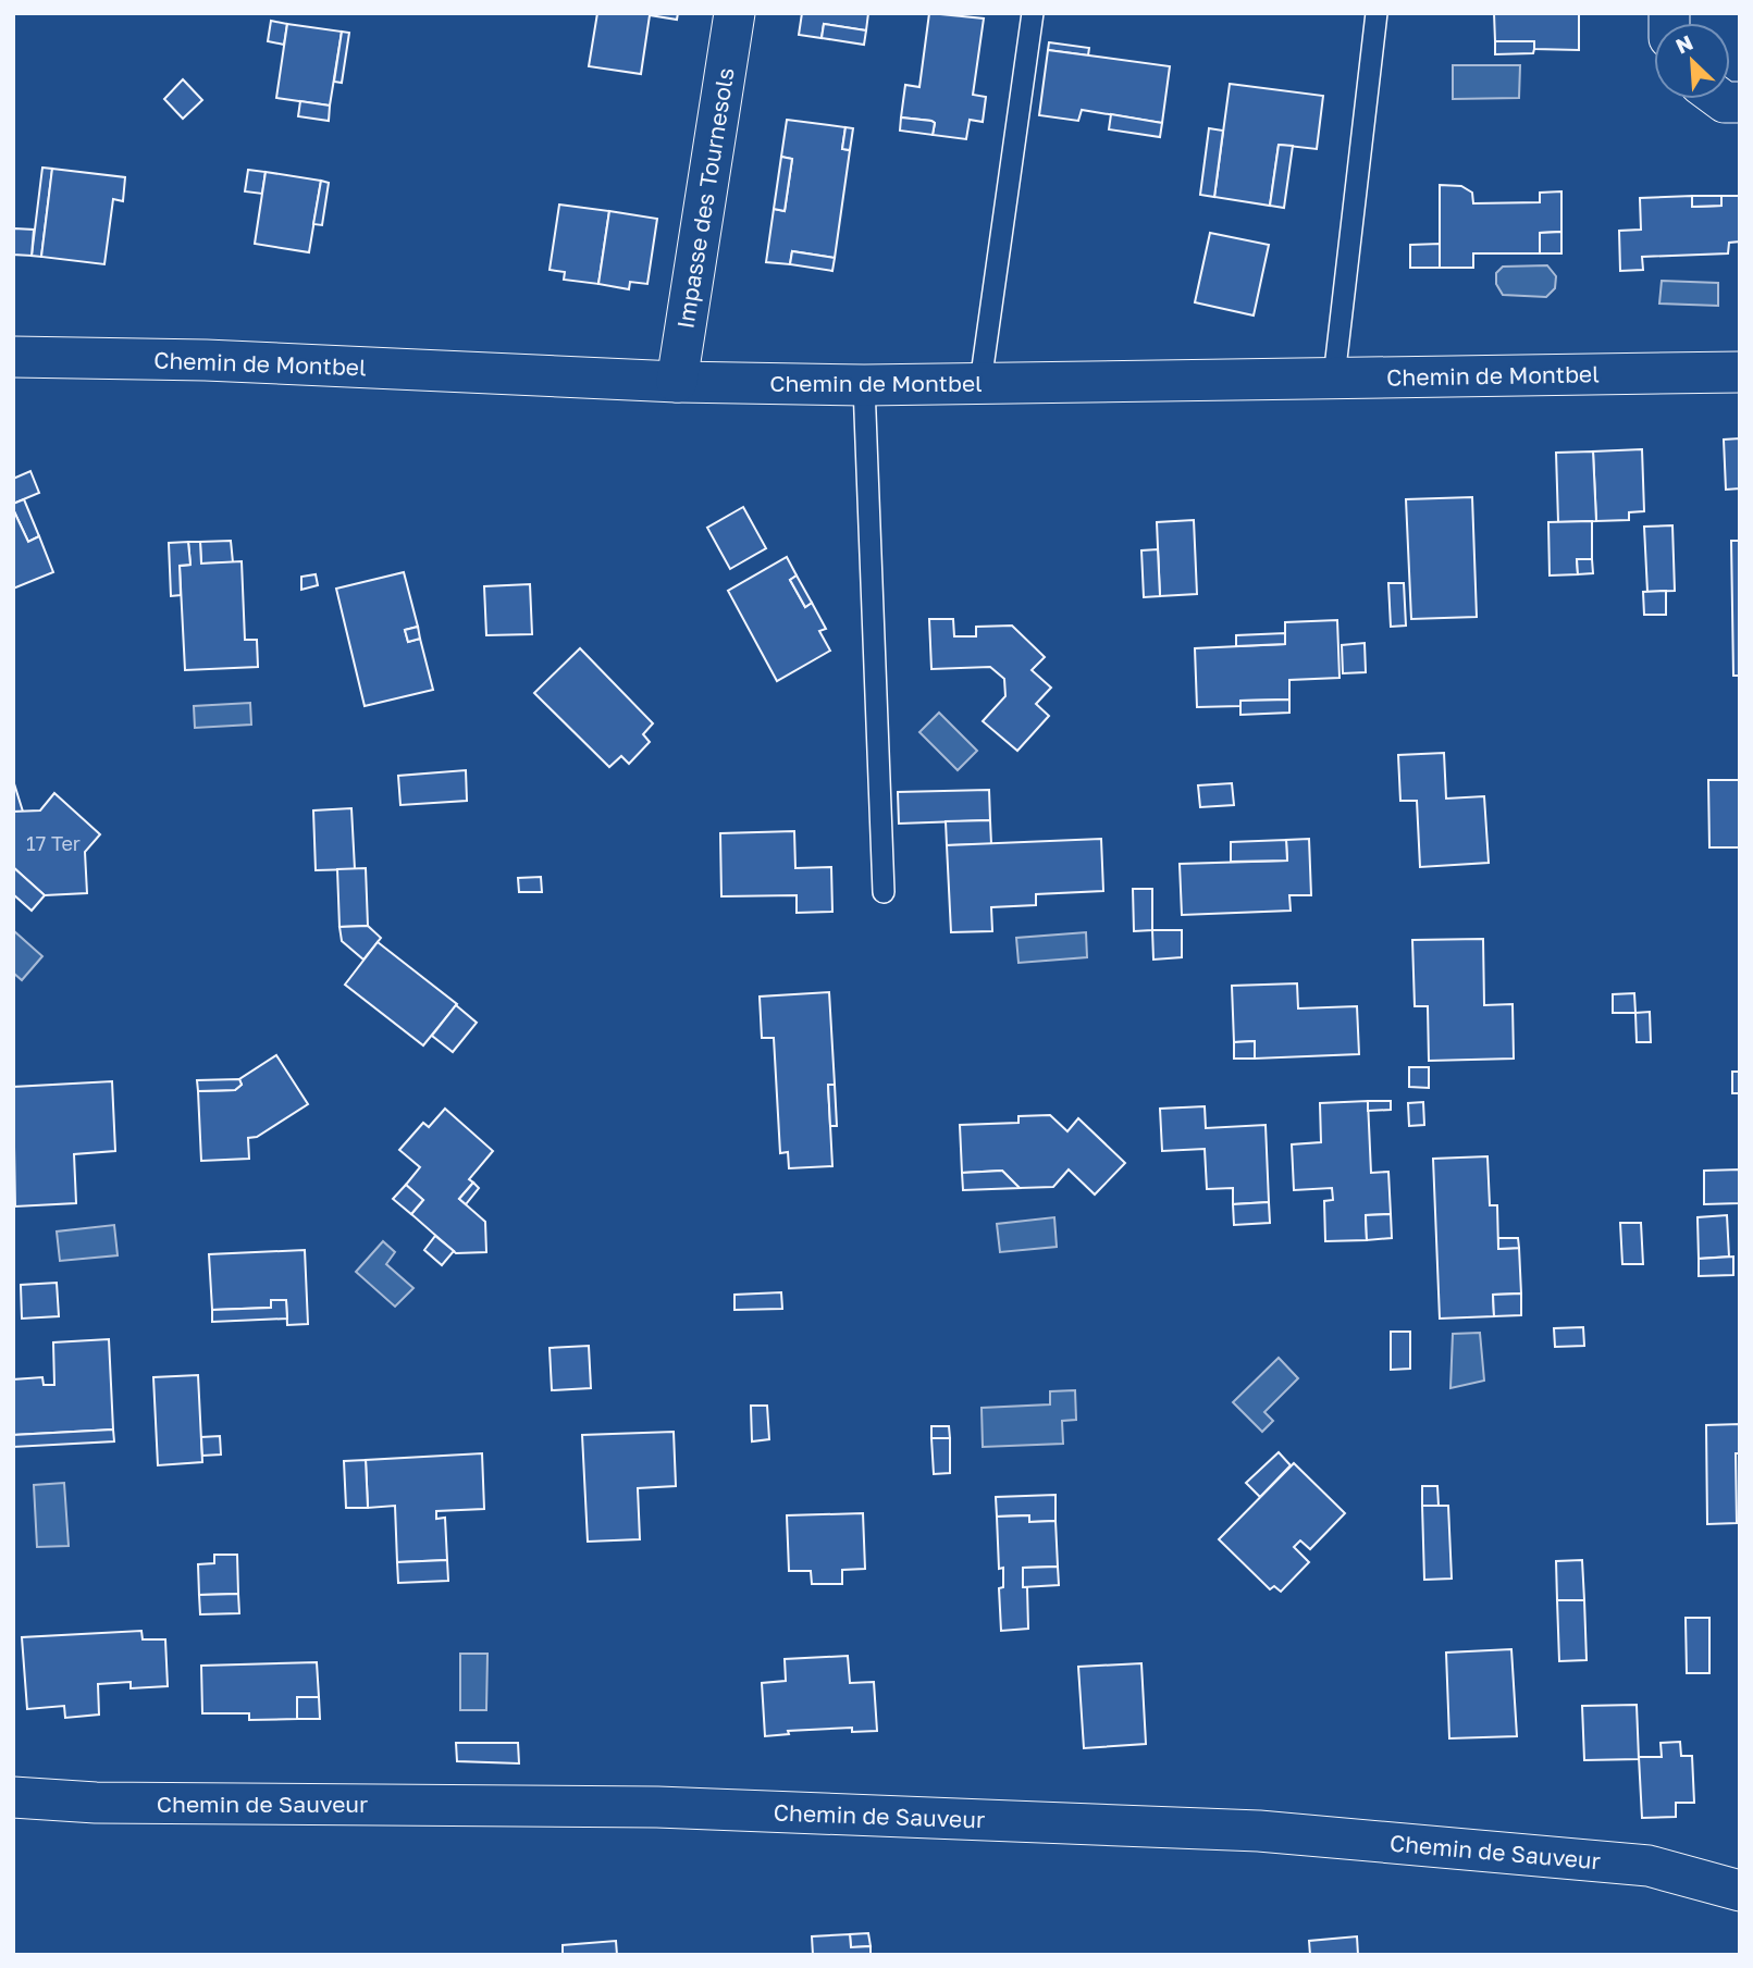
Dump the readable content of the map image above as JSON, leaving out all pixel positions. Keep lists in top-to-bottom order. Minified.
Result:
{"streets":{"street":["Impasse des Tournesols","Chemin de Montbel","Chemin de Sauveur"]},"crossings":[["Impasse des Tournesols","Chemin de Montbel"]],"house_numbers":["17 Ter"],"north":"top left"}
